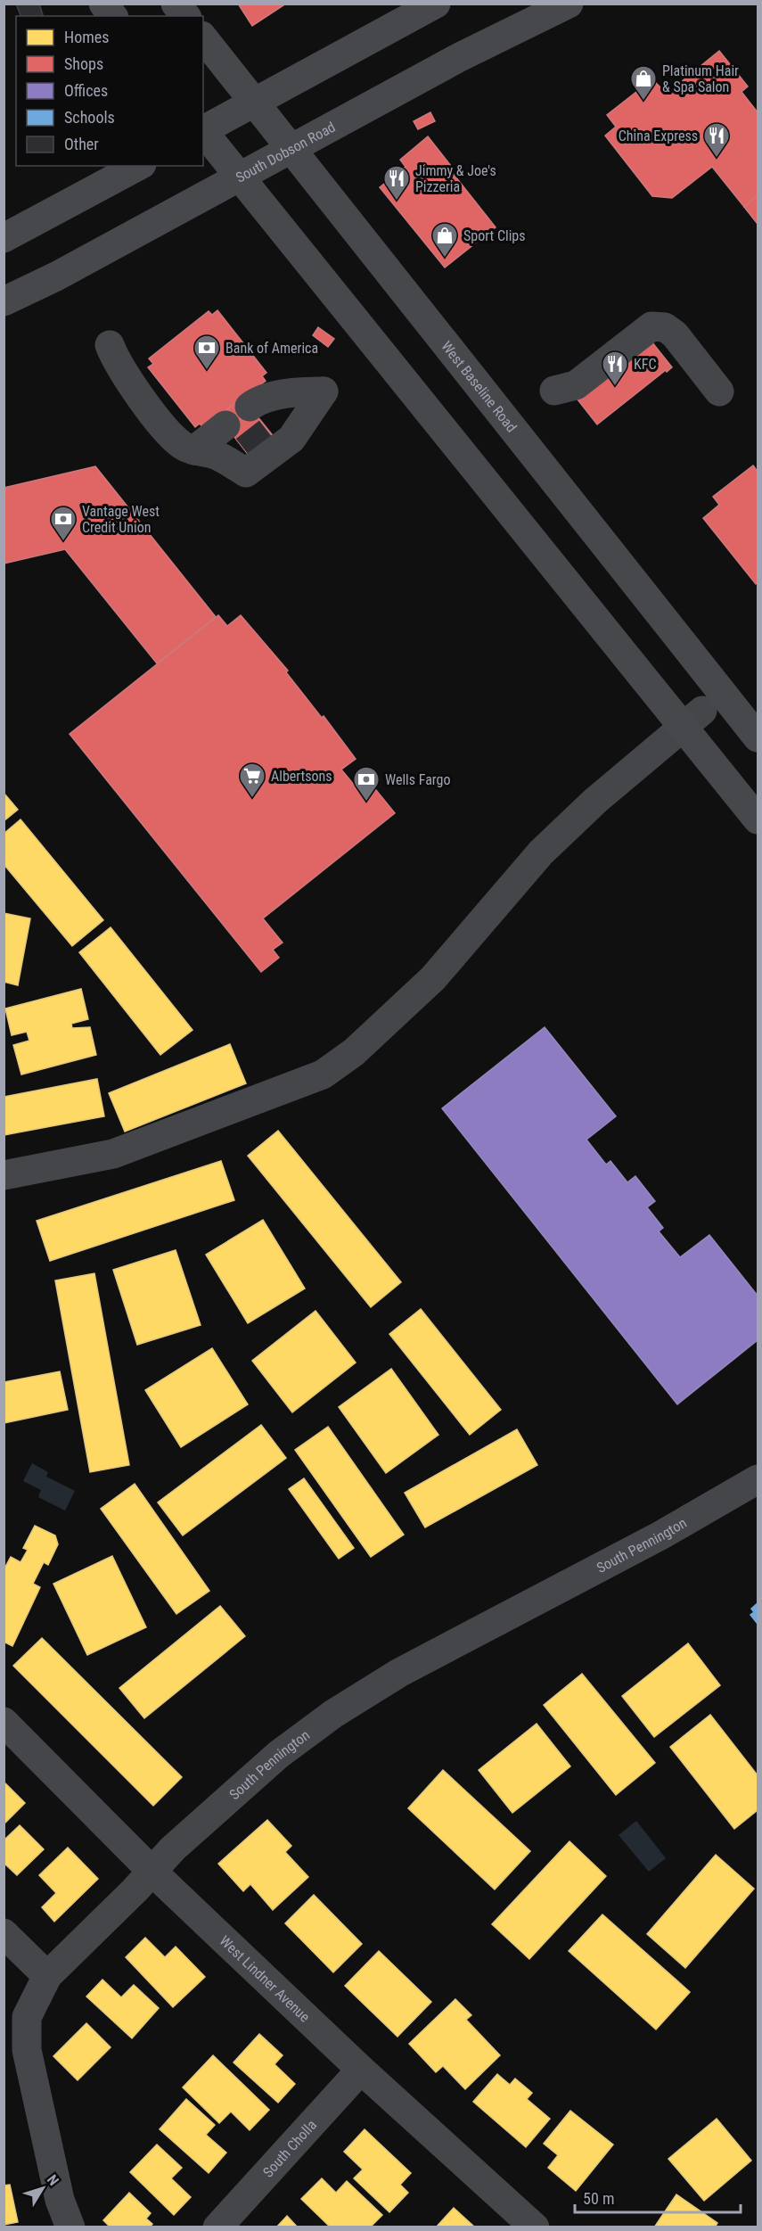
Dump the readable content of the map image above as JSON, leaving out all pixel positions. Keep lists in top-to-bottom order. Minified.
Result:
{"streets":{"main road":["South Dobson Road","West Baseline Road"],"street":["South Pennington","West Lindner Avenue","South Cholla"]},"crossings":[["South Dobson Road","West Baseline Road"],["South Pennington","West Lindner Avenue"],["West Lindner Avenue","South Cholla"]],"places":{"shop":["Platinum Hair & Spa Salon","Sport Clips"],"restaurant":["China Express","Jimmy & Joe's Pizzeria","KFC"],"bank":["Bank of America","Vantage West Credit Union","Wells Fargo"],"supermarket":["Albertsons"]},"legend":["Homes","Shops","Offices","Schools","Other"],"scale_bar":"50 m","north":"top right"}
